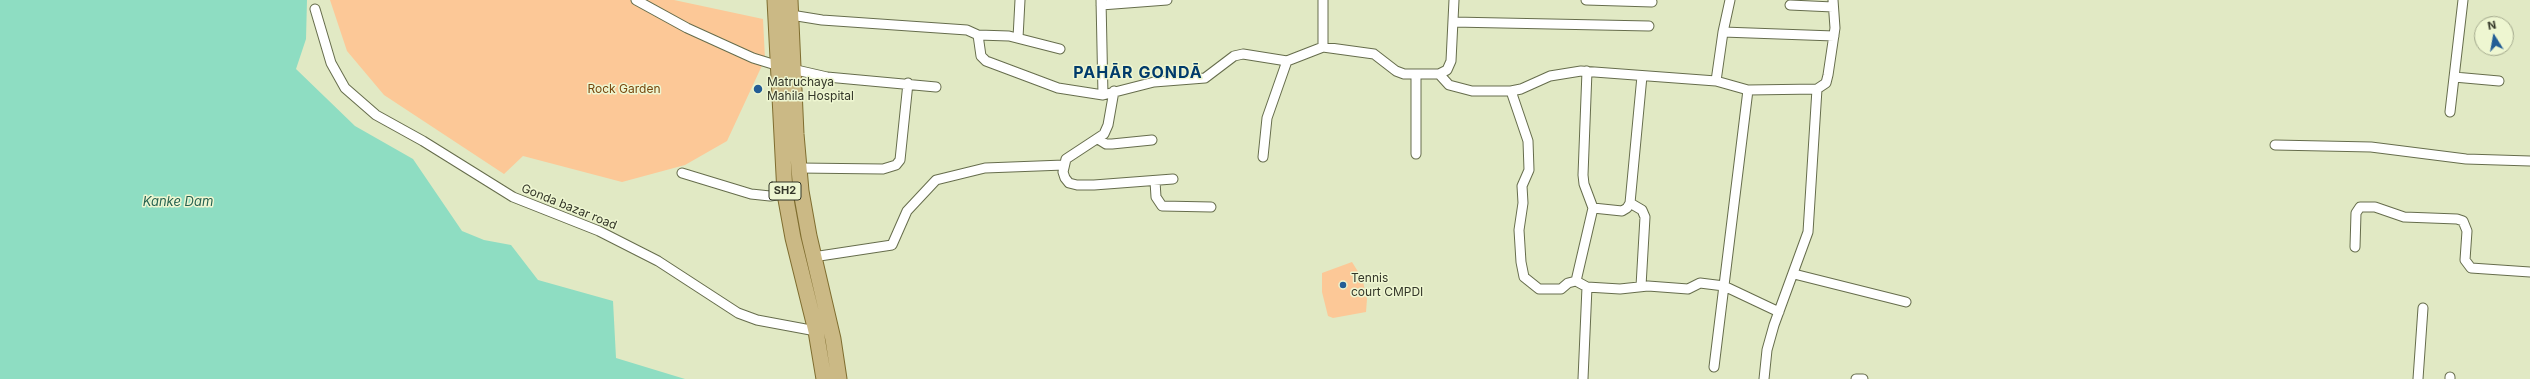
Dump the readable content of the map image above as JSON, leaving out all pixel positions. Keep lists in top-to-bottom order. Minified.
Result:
{"streets":{"main road":["SH2"],"street":["Gonda bazar road"]},"crossings":[["SH2","Gonda bazar road"]],"districts":["PAHĀR GONDĀ"],"water":["Kanke Dam"],"parks":["Rock Garden"],"places":["Matruchaya Mahila Hospital","Tennis court CMPDI"],"north":"top"}
